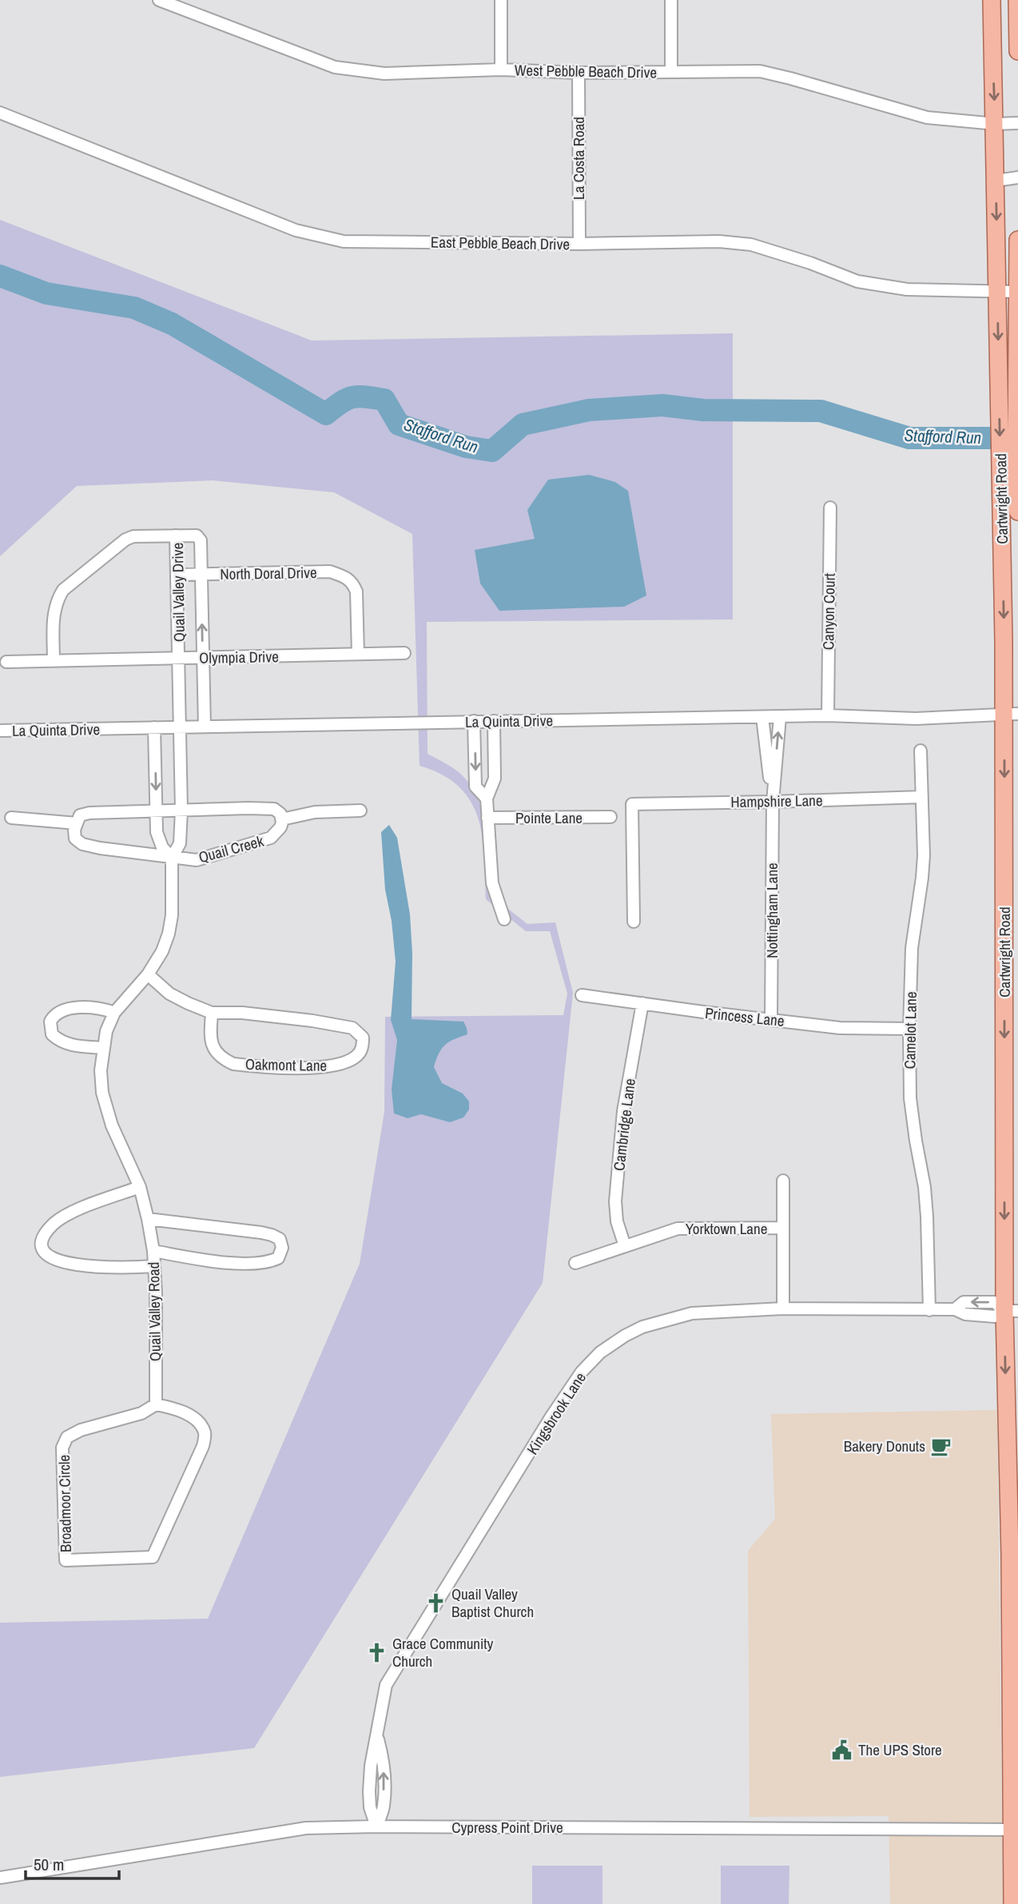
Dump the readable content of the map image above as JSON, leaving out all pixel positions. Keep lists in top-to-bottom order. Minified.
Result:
{"streets":{"main road":["Cartwright Road"],"street":["West Pebble Beach Drive","La Costa Road","East Pebble Beach Drive","North Doral Drive","Quail Valley Drive","Canyon Court","Olympia Drive","La Quinta Drive","Hampshire Lane","Pointe Lane","Quail Creek","Nottingham Lane","Princess Lane","Camelot Lane","Oakmont Lane","Cambridge Lane","Yorktown Lane","Quail Valley Road","Kingsbrook Lane","Broadmoor Circle","Cypress Point Drive"]},"crossings":[["West Pebble Beach Drive","La Costa Road"],["West Pebble Beach Drive","Cartwright Road"],["La Costa Road","East Pebble Beach Drive"],["East Pebble Beach Drive","Cartwright Road"],["Cartwright Road","La Quinta Drive"],["Cartwright Road","Kingsbrook Lane"],["Cartwright Road","Cypress Point Drive"],["North Doral Drive","Quail Valley Drive"],["North Doral Drive","Olympia Drive"],["Quail Valley Drive","Olympia Drive"],["Quail Valley Drive","La Quinta Drive"],["Canyon Court","La Quinta Drive"],["La Quinta Drive","Nottingham Lane"],["Hampshire Lane","Nottingham Lane"],["Hampshire Lane","Camelot Lane"],["Nottingham Lane","Princess Lane"],["Princess Lane","Camelot Lane"],["Princess Lane","Cambridge Lane"],["Camelot Lane","Kingsbrook Lane"],["Cambridge Lane","Yorktown Lane"],["Quail Valley Road","Broadmoor Circle"],["Kingsbrook Lane","Cypress Point Drive"]],"one_way":["Cartwright Road"],"water":["Stafford Run"],"places":{"cafe":["Bakery Donuts"],"church":["Quail Valley Baptist Church","Grace Community Church"],"public building":["The UPS Store"]},"scale_bar":"50 m"}
